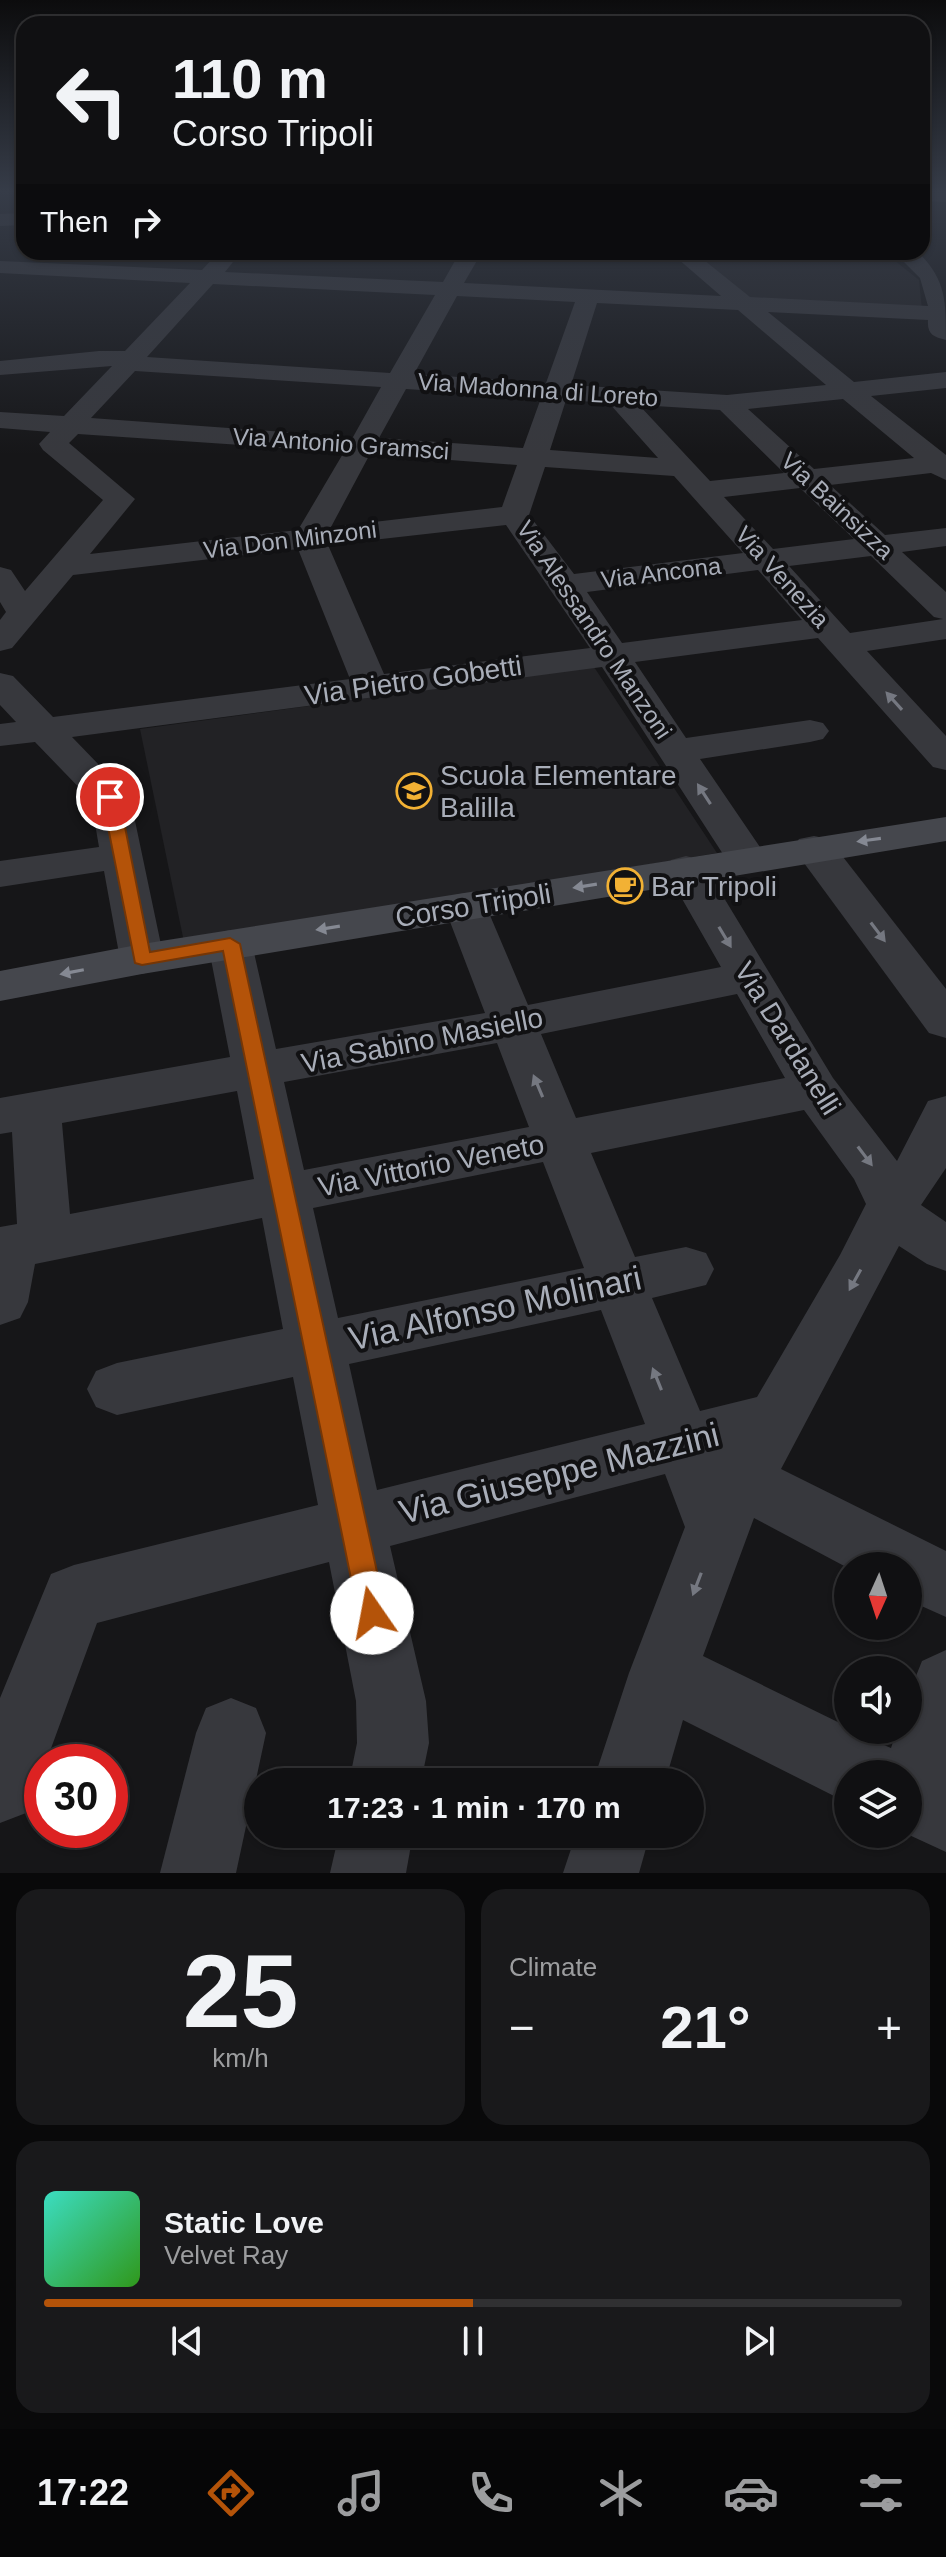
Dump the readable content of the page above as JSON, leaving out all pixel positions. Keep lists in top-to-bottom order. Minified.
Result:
{"streets":{"main road":["Corso Tripoli"],"street":["Via Madonna di Loreto","Via Antonio Gramsci","Via Bainsizza","Via Don Minzoni","Via Ancona","Via Venezia","Via Alessandro Manzoni","Via Pietro Gobetti","Via Dardanelli","Via Sabino Masiello","Via Vittorio Veneto","Via Alfonso Molinari","Via Giuseppe Mazzini"]},"crossings":[["Via Madonna di Loreto","Via Bainsizza"],["Via Madonna di Loreto","Via Venezia"],["Via Madonna di Loreto","Via Alessandro Manzoni"],["Via Antonio Gramsci","Via Bainsizza"],["Via Antonio Gramsci","Via Venezia"],["Via Antonio Gramsci","Via Alessandro Manzoni"],["Via Bainsizza","Via Ancona"],["Via Don Minzoni","Via Alessandro Manzoni"],["Via Ancona","Via Venezia"],["Via Ancona","Via Alessandro Manzoni"],["Via Venezia","Via Pietro Gobetti"],["Via Alessandro Manzoni","Via Pietro Gobetti"],["Via Alessandro Manzoni","Corso Tripoli"],["Corso Tripoli","Via Dardanelli"],["Via Dardanelli","Via Sabino Masiello"],["Via Dardanelli","Via Vittorio Veneto"]],"one_way":["Corso Tripoli"],"places":{"school or university":["Scuola Elementare Balilla"],"cafe":["Bar Tripoli"]},"north":"bottom","page":{"turn":["110 m","Corso Tripoli"],"then":"Then","limit":"30","trip":"17:23 · 1 min · 170 m","tile":[["25","km/h"],"Climate"],"heat":["−","21°","+"],"song":["Static Love","Velvet Ray"],"tabs":"17:22"}}
